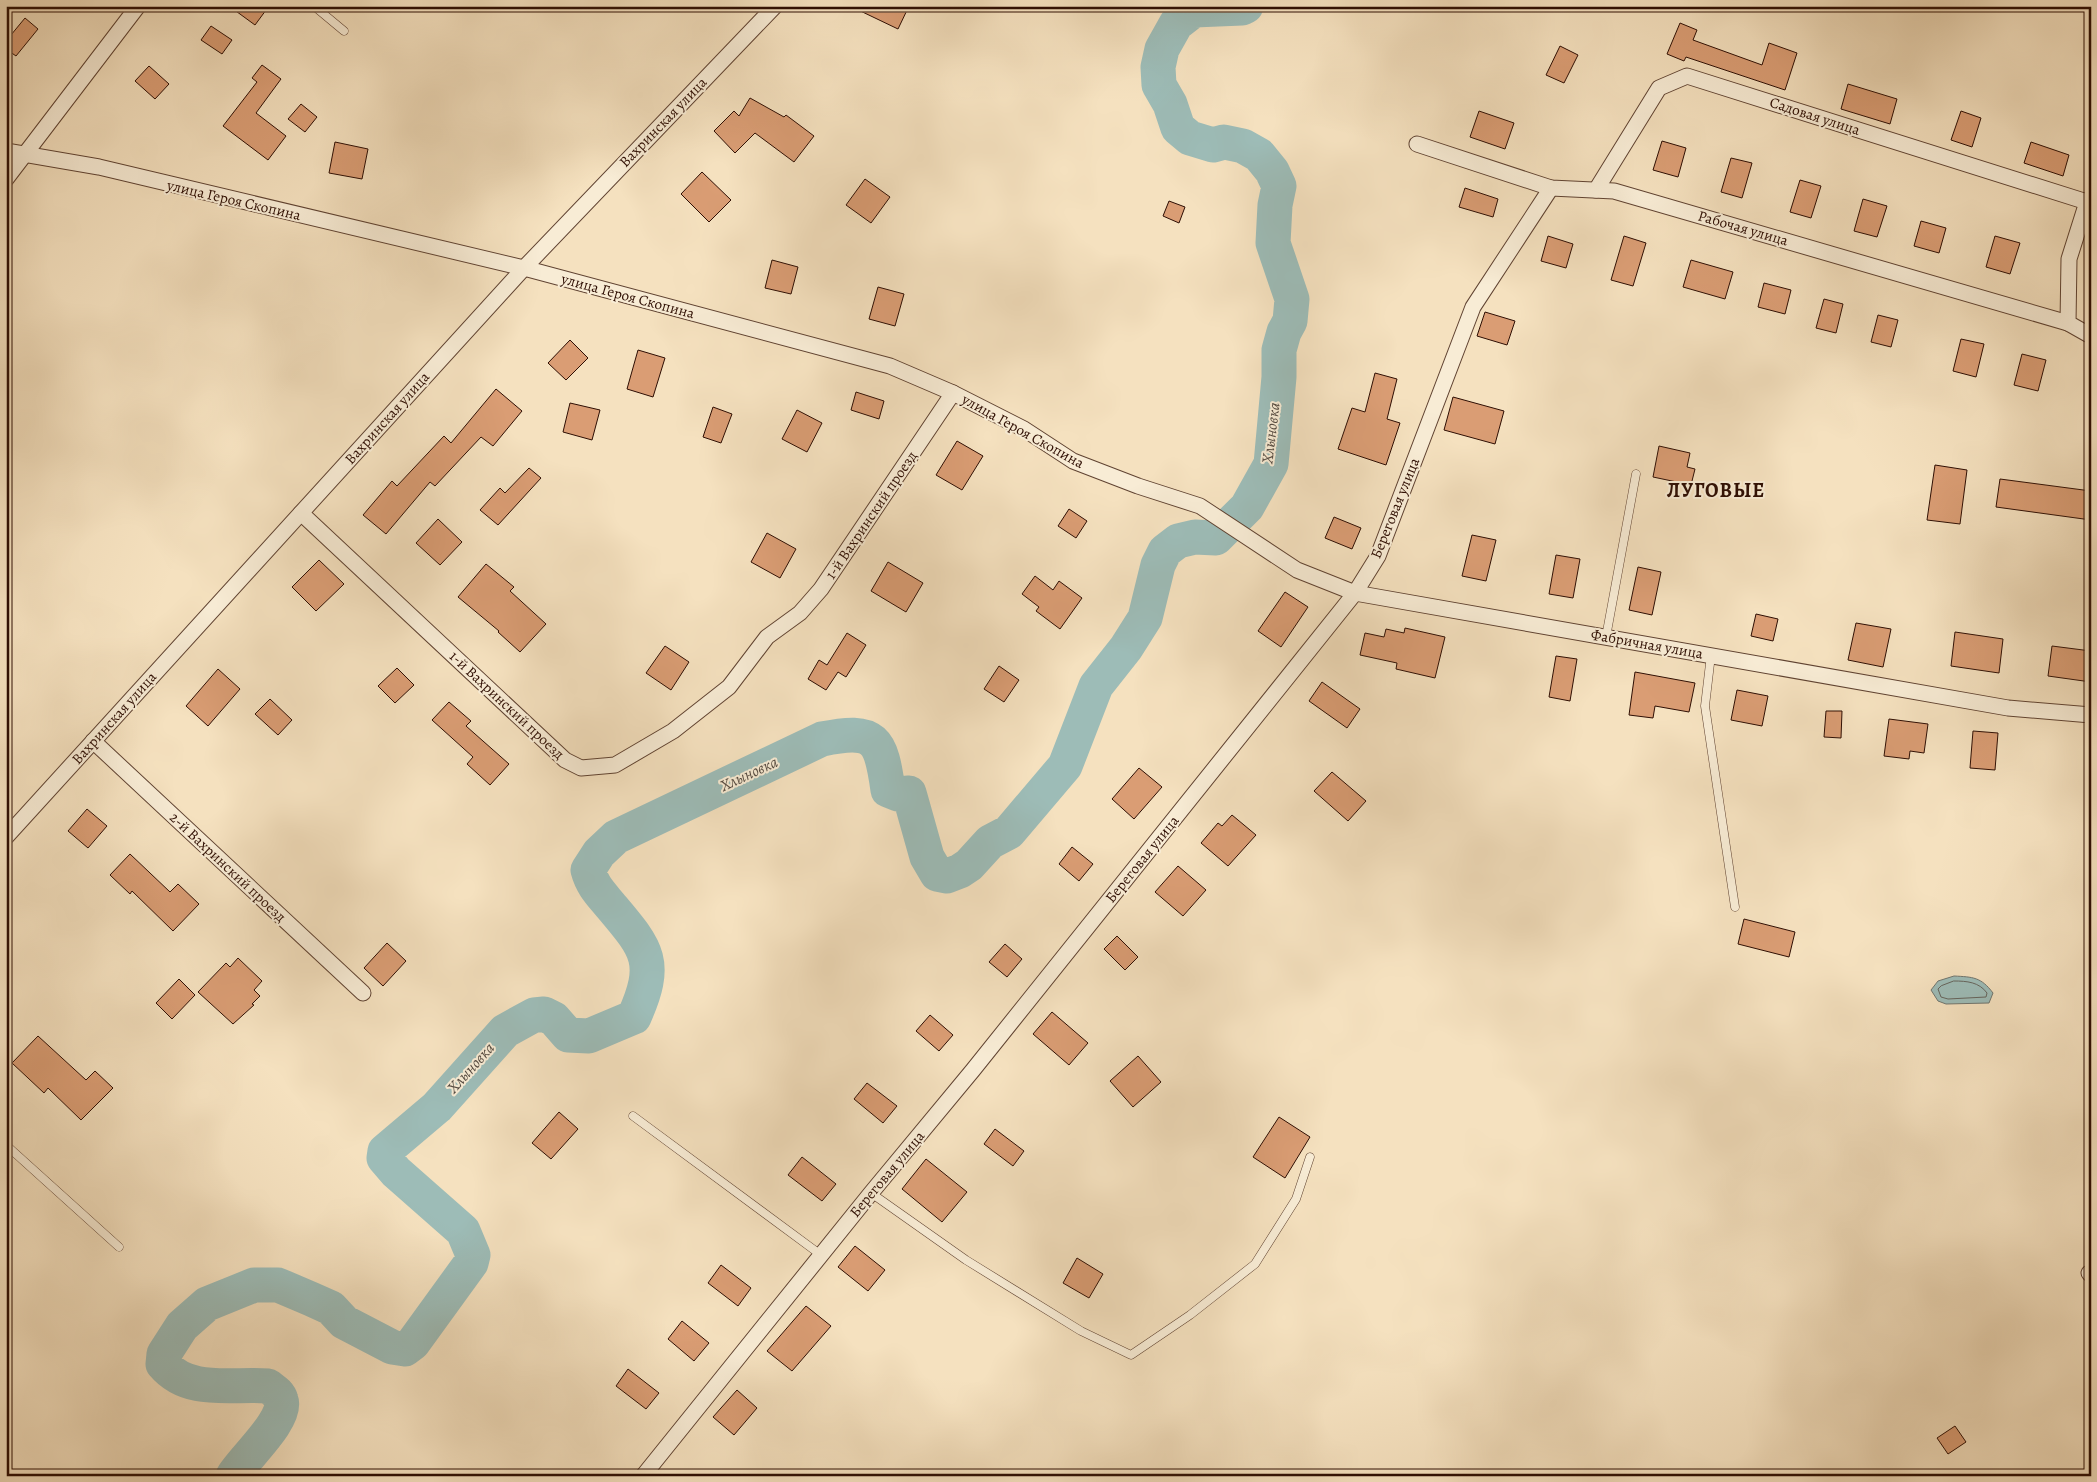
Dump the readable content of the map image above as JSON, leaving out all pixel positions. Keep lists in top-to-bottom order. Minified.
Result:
{"streets":{"street":["Садовая улица","Вахринская улица","улица Героя Скопина","Рабочая улица","Береговая улица","1-й Вахринский проезд","Фабричная улица","2-й Вахринский проезд"]},"crossings":[["Садовая улица","Рабочая улица"],["Вахринская улица","улица Героя Скопина"],["Вахринская улица","1-й Вахринский проезд"],["Вахринская улица","2-й Вахринский проезд"],["улица Героя Скопина","1-й Вахринский проезд"],["улица Героя Скопина","Фабричная улица"],["Рабочая улица","Береговая улица"],["Береговая улица","Фабричная улица"]],"districts":["ЛУГОВЫЕ"],"water":["Хлыновка"]}
